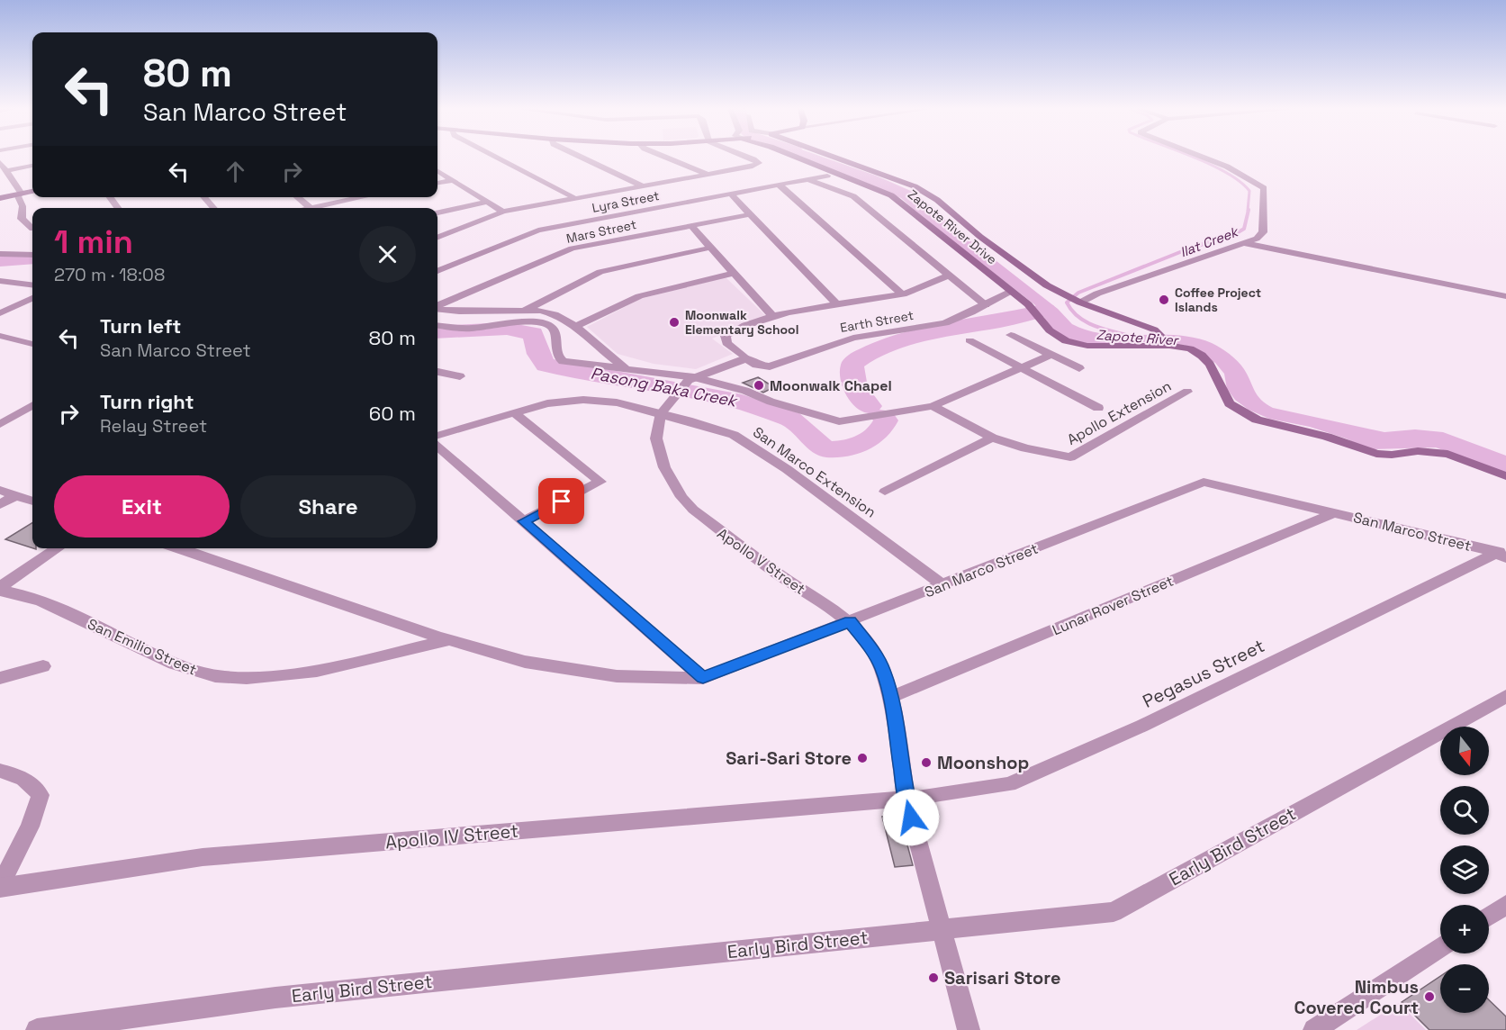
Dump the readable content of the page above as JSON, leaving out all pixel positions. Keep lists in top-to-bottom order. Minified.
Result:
{"streets":{"main road":["Zapote River Drive"],"street":["Lyra Street","Mars Street","Earth Street","Apollo Extension","San Marco Extension","San Marco Street","Apollo V Street","Lunar Rover Street","San Emilio Street","Pegasus Street","Apollo IV Street","Early Bird Street"]},"crossings":[["Zapote River Drive","Earth Street"],["Earth Street","Apollo V Street"],["San Marco Extension","San Marco Street"],["San Marco Extension","Apollo V Street"],["San Marco Street","Apollo V Street"],["San Marco Street","Lunar Rover Street"],["San Marco Street","San Emilio Street"],["San Marco Street","Pegasus Street"],["Apollo V Street","Lunar Rover Street"],["Apollo V Street","Pegasus Street"],["Apollo V Street","Apollo IV Street"],["Apollo V Street","Early Bird Street"],["Pegasus Street","Apollo IV Street"]],"water":["Ilat Creek","Zapote River","Pasong Baka Creek"],"places":["Coffee Project Islands","Moonwalk Elementary School","Moonwalk Chapel","Sari-Sari Store","Moonshop","Sarisari Store","Nimbus Covered Court"],"north":"bottom","page":{"turn":["80 m","San Marco Street"],"heading":["1 min","270 m · 18:08"],"list":[{"name":"Turn left","note":"San Marco Street","value":"80 m"},{"name":"Turn right","note":"Relay Street","value":"60 m"}],"buttons":["Exit","Share"],"map_buttons":["+","−"]}}
